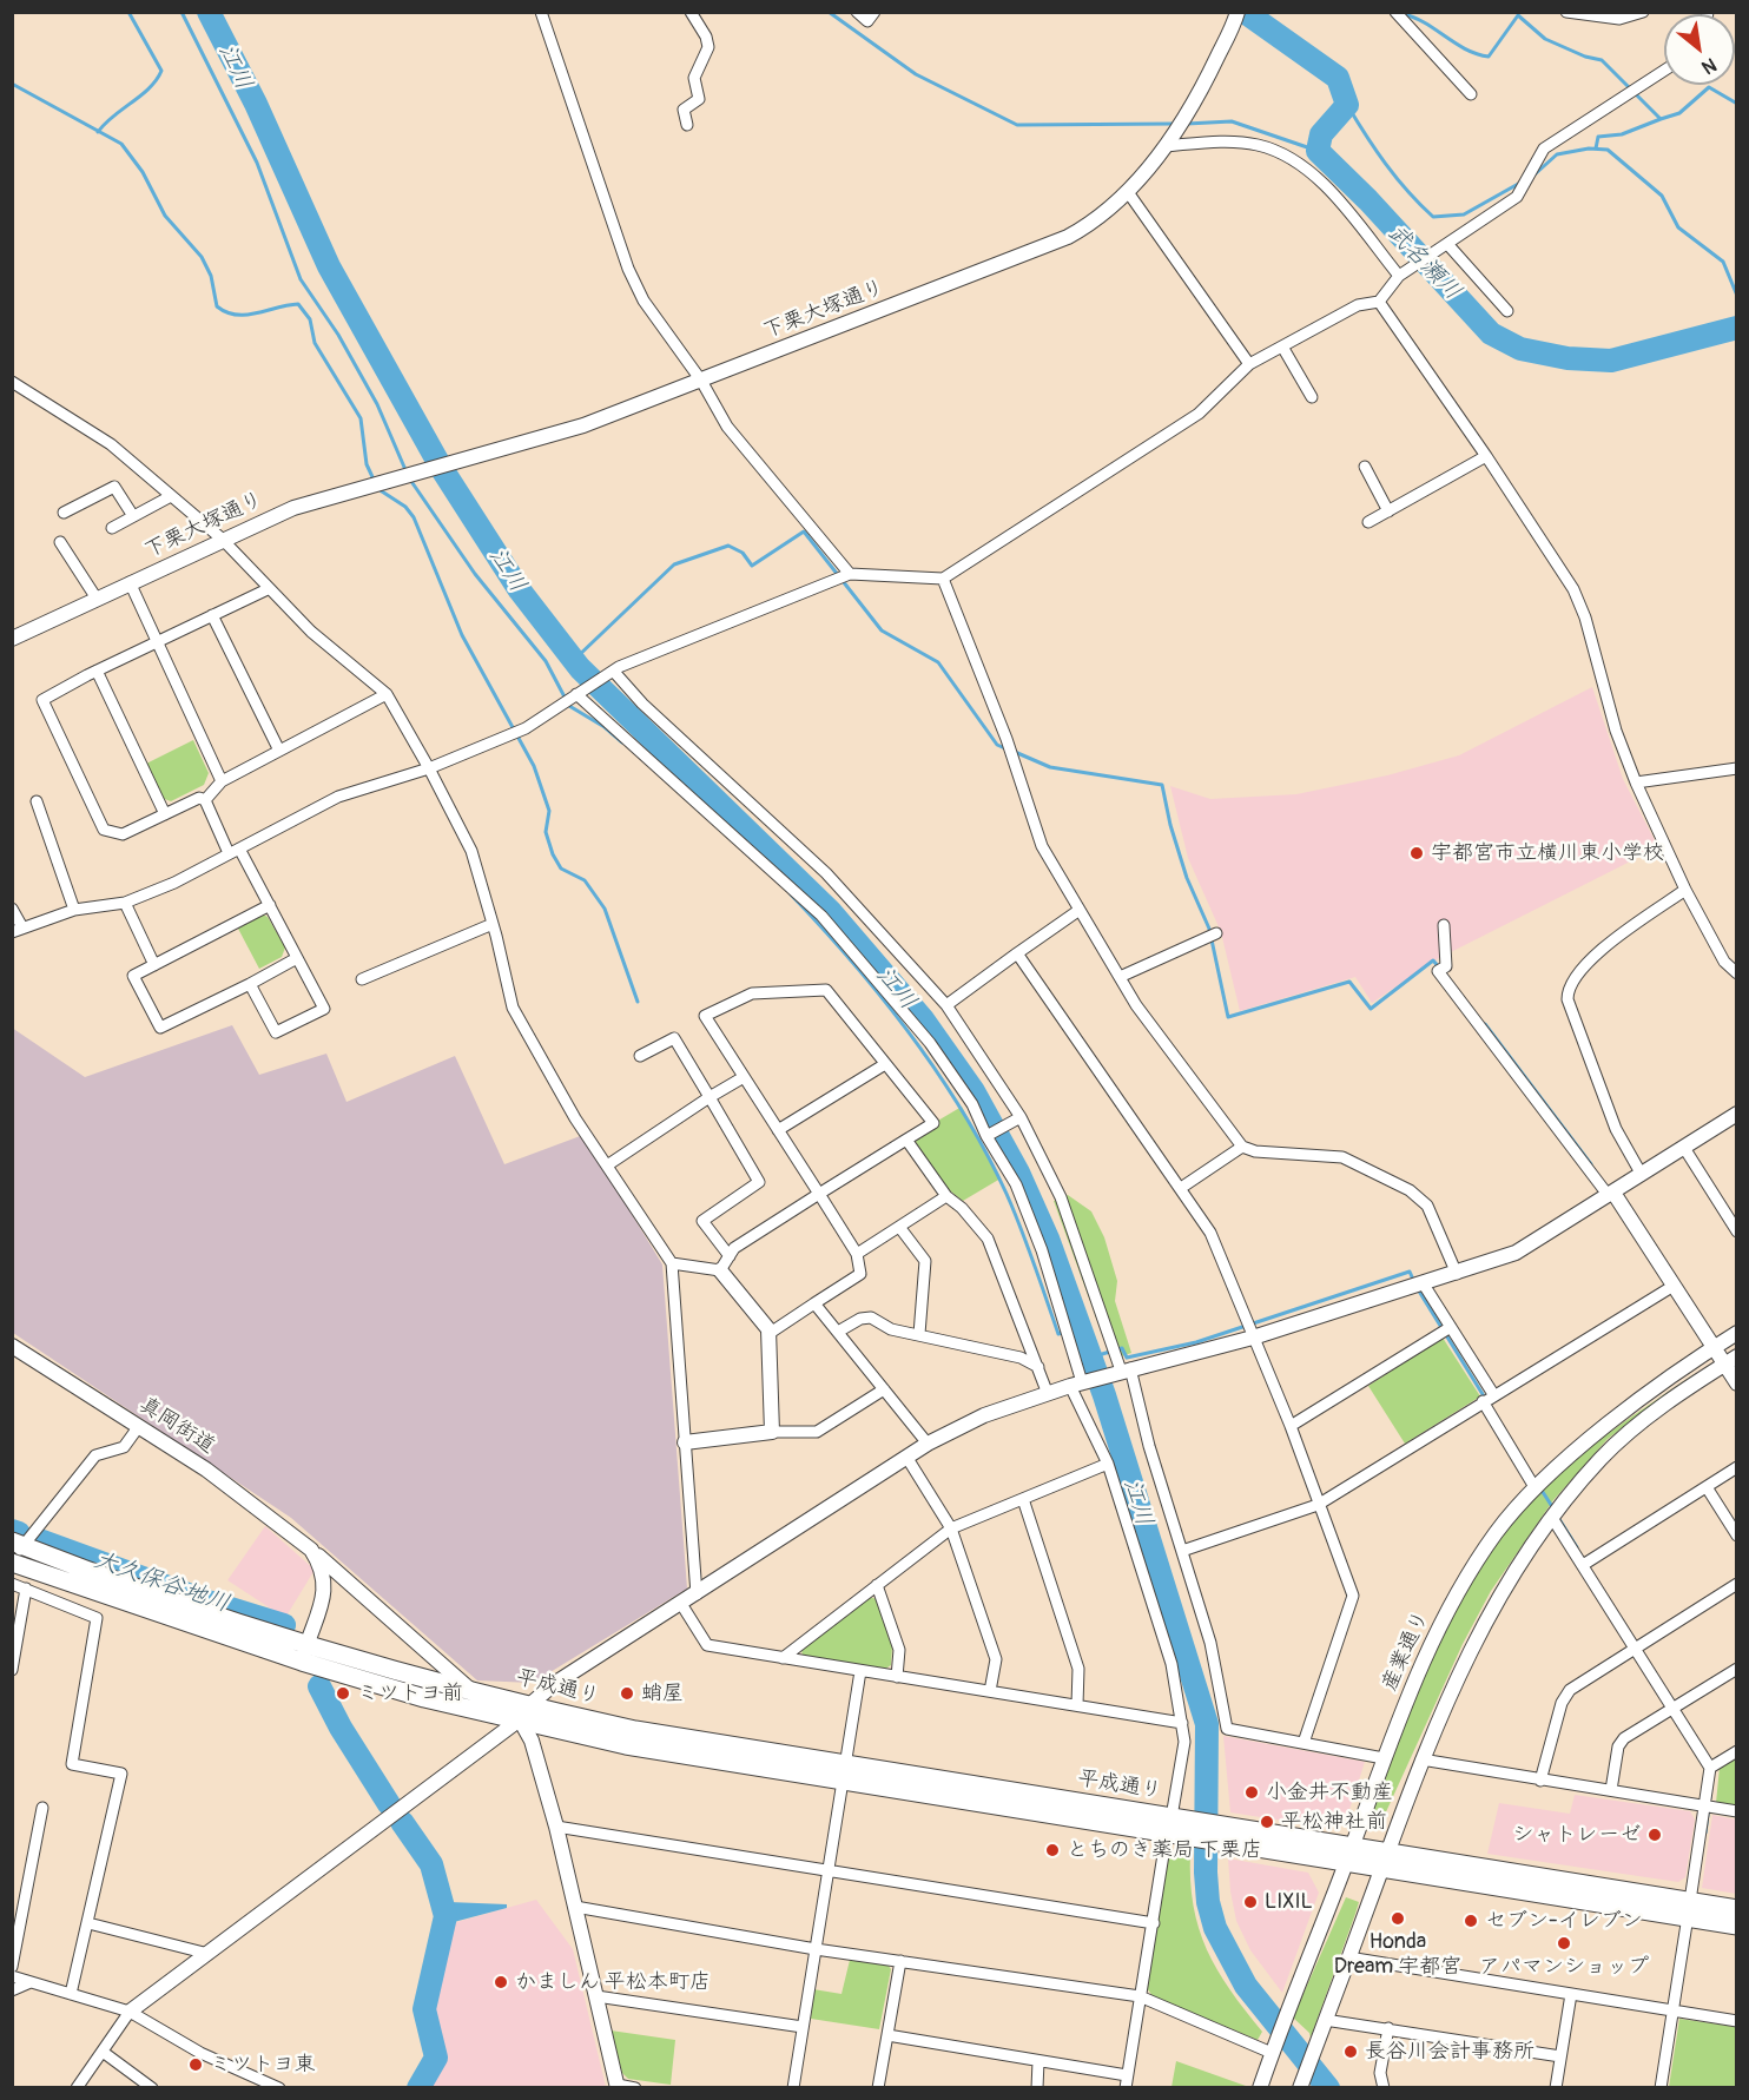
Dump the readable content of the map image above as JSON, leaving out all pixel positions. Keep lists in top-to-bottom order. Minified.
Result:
{"streets":{"main road":["平成通り"],"street":["下栗大塚通り","真岡街道","産業通り"]},"crossings":[["真岡街道","平成通り"],["産業通り","平成通り"]],"water":["江川","武名瀬川","大久保谷地川"],"places":["宇都宮市立横川東小学校","ミツトヨ前","蛸屋","小金井不動産","平松神社前","シャトレーゼ","とちのき薬局 下栗店","LIXIL","Honda Dream 宇都宮","セブン-イレブン","アパマンショップ","かましん 平松本町店","長谷川会計事務所","ミツトヨ東"],"north":"bottom right"}
